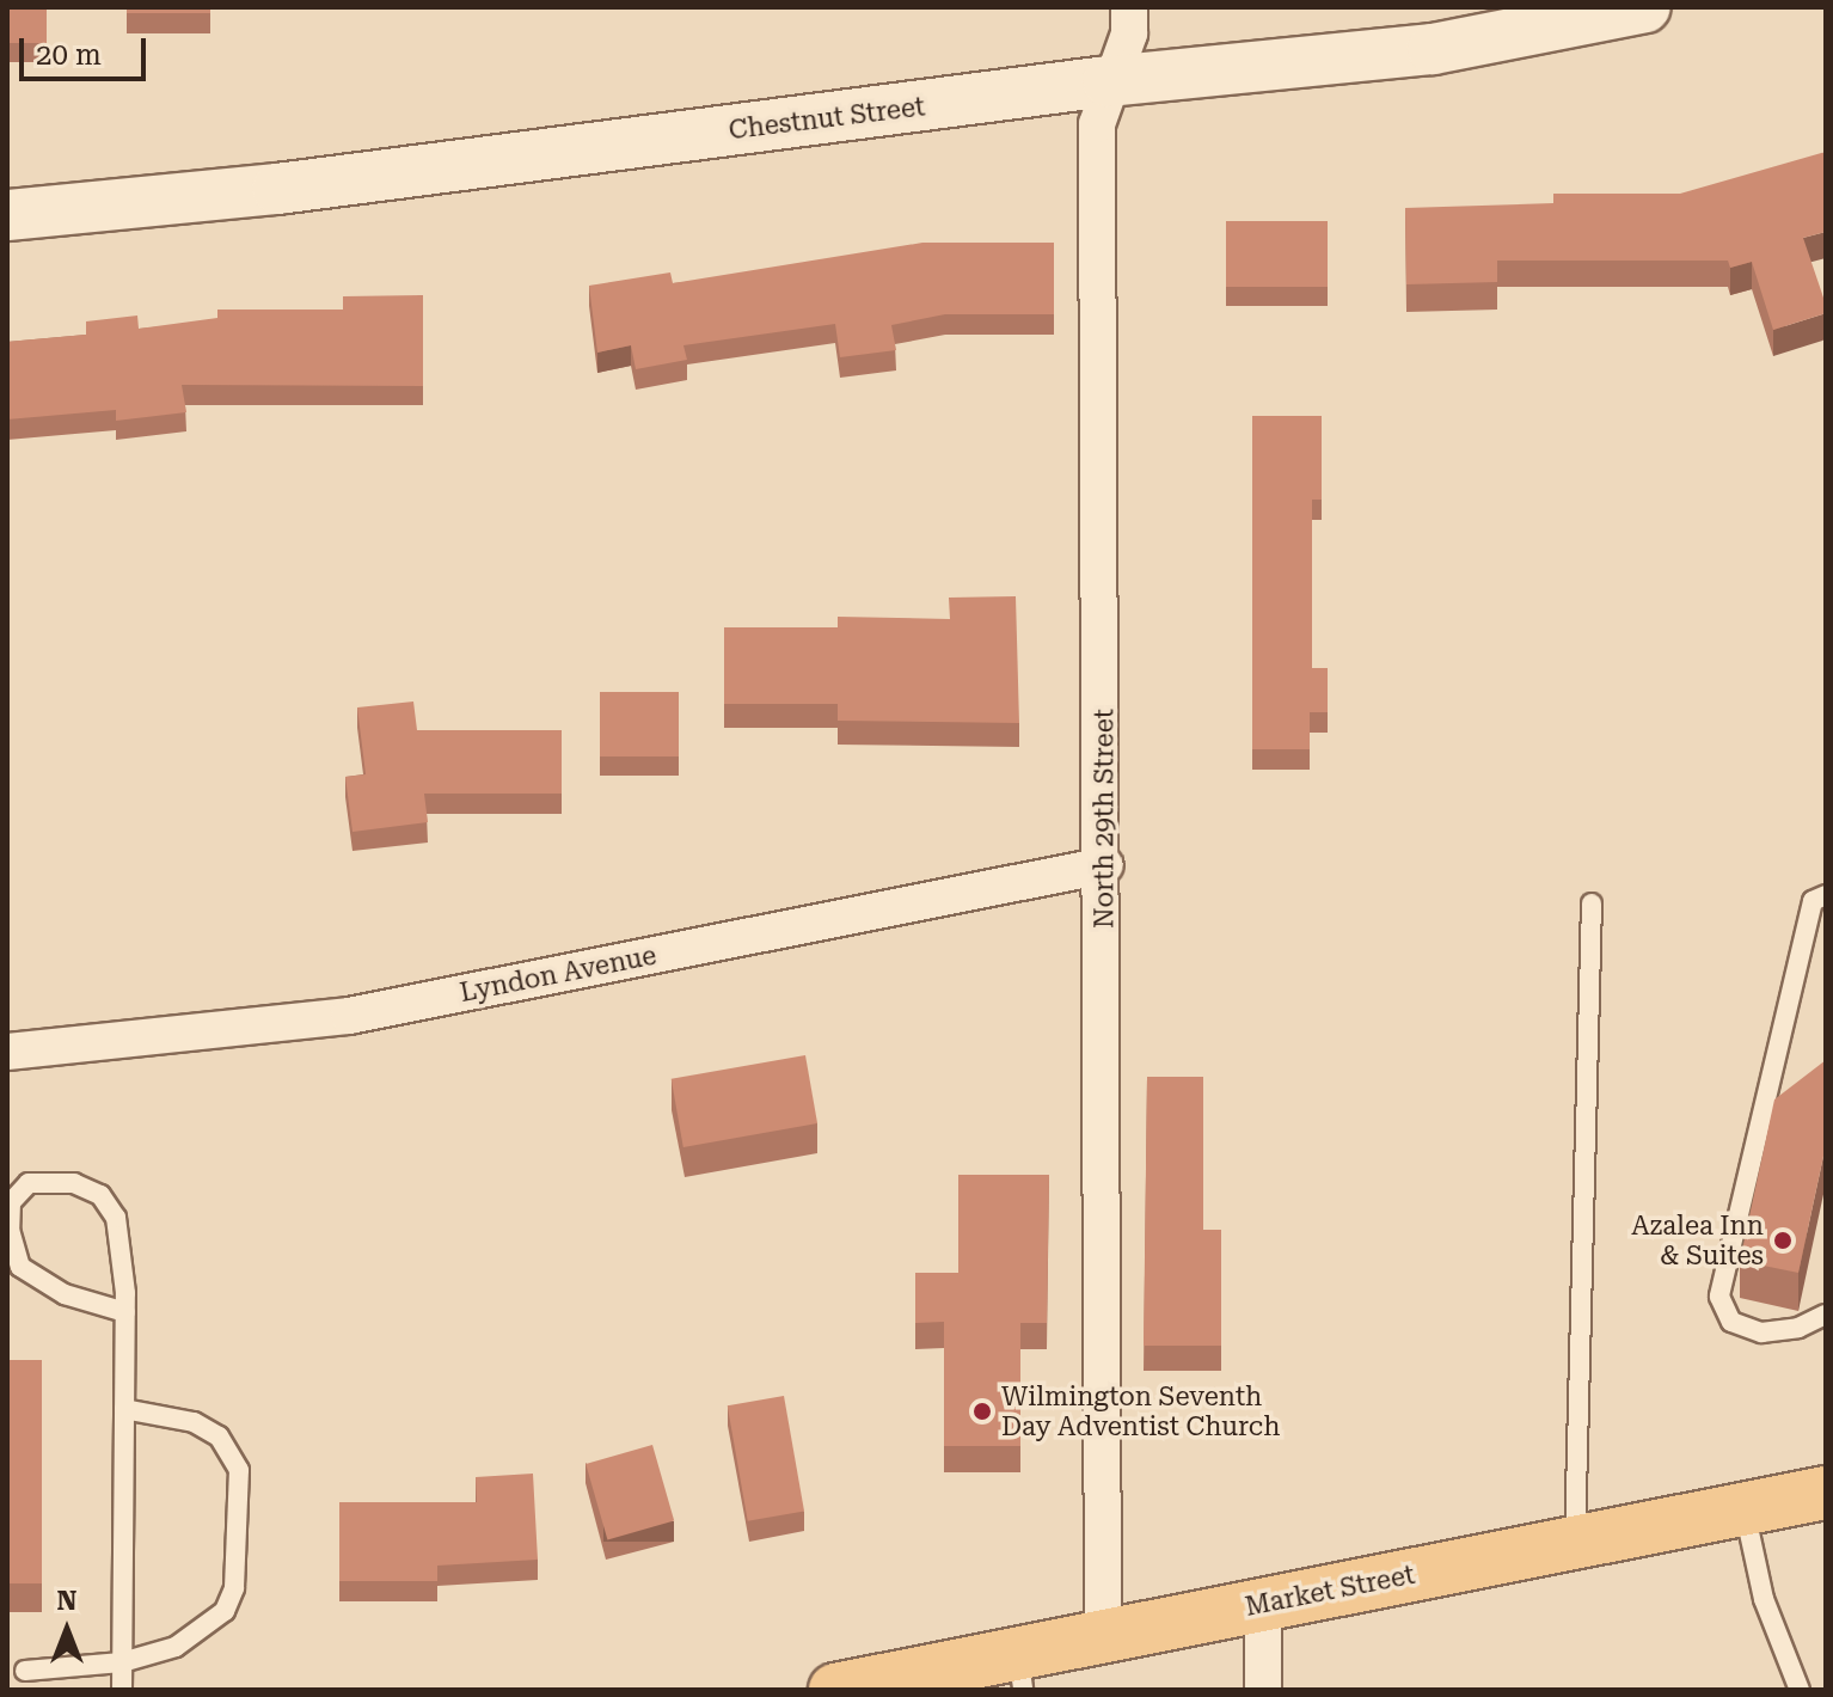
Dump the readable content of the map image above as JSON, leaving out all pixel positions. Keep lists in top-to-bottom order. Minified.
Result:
{"streets":{"main road":["Market Street"],"street":["Chestnut Street","North 29th Street","Lyndon Avenue"]},"crossings":[["Chestnut Street","North 29th Street"],["North 29th Street","Lyndon Avenue"],["North 29th Street","Market Street"]],"places":["Azalea Inn & Suites","Wilmington Seventh Day Adventist Church"],"scale_bar":"20 m","north":"top"}
